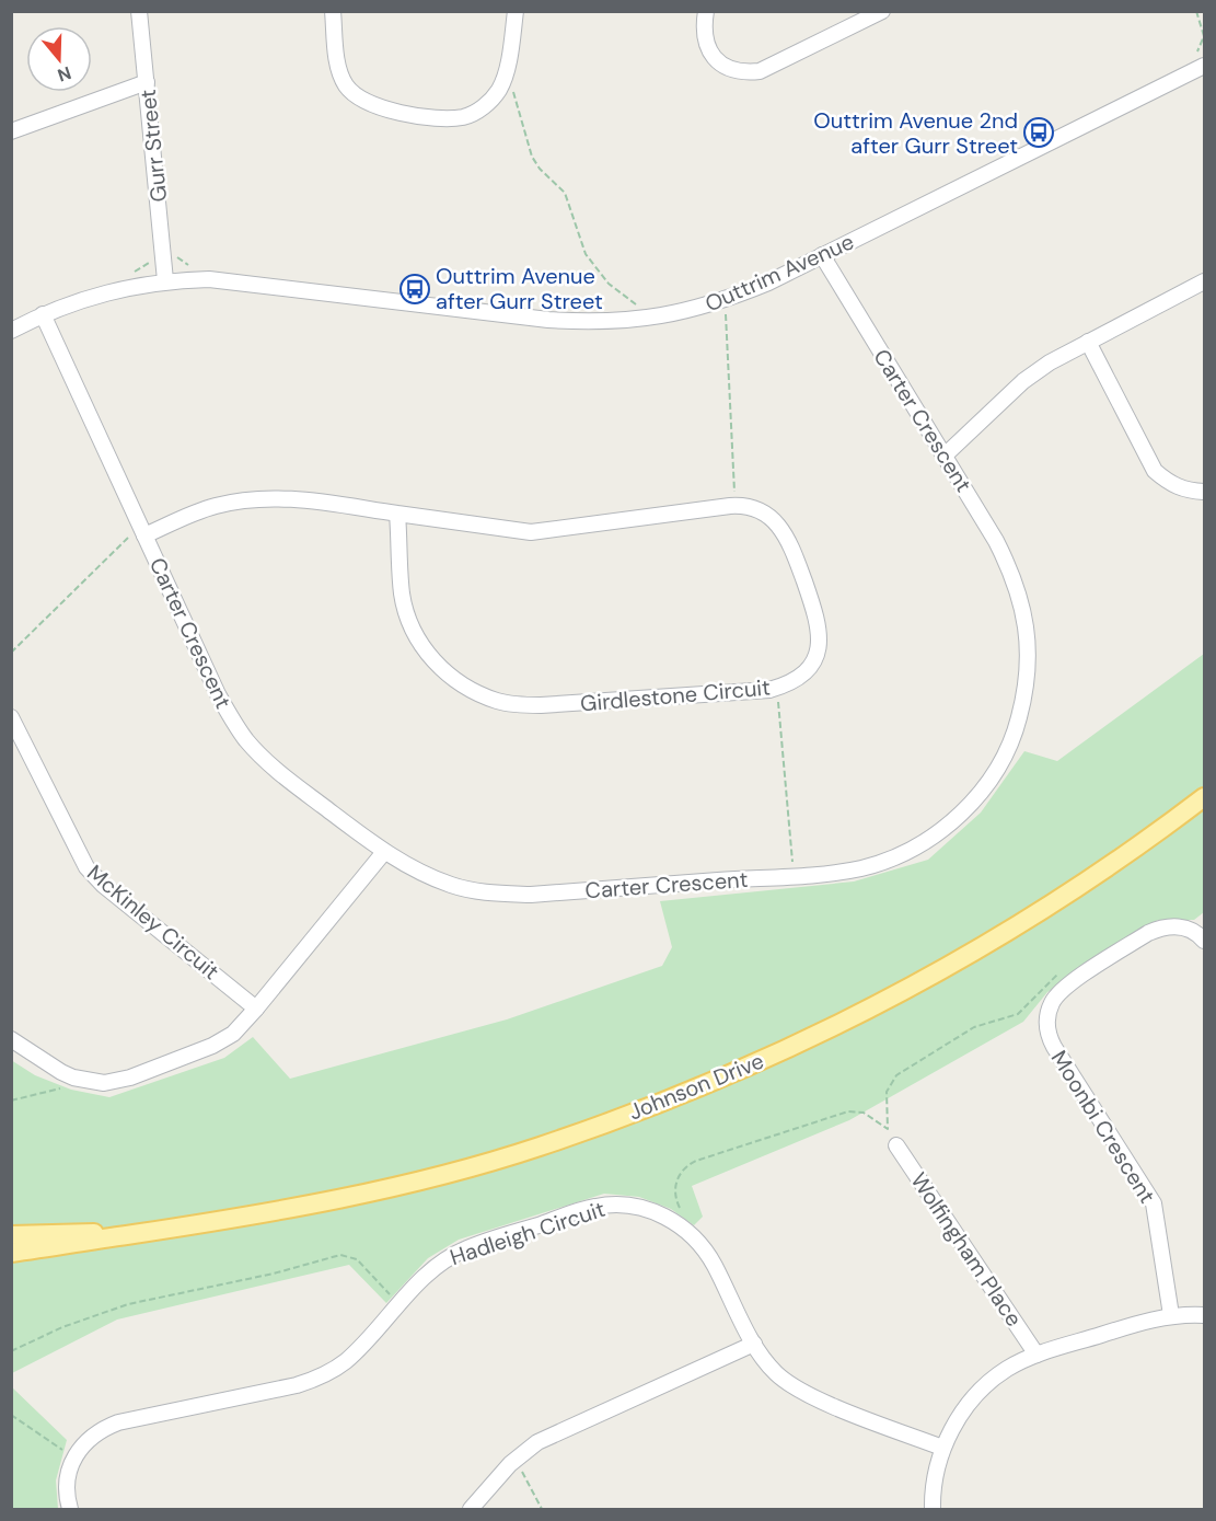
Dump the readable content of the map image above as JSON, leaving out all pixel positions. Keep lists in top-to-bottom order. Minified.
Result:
{"streets":{"main road":["Johnson Drive"],"street":["Gurr Street","Outtrim Avenue","Carter Crescent","Girdlestone Circuit","McKinley Circuit","Moonbi Crescent","Hadleigh Circuit","Wolfingham Place"]},"crossings":[["Gurr Street","Outtrim Avenue"],["Outtrim Avenue","Carter Crescent"],["Carter Crescent","Girdlestone Circuit"]],"places":{"bus stop":["Outtrim Avenue 2nd after Gurr Street","Outtrim Avenue after Gurr Street"]},"north":"bottom"}
